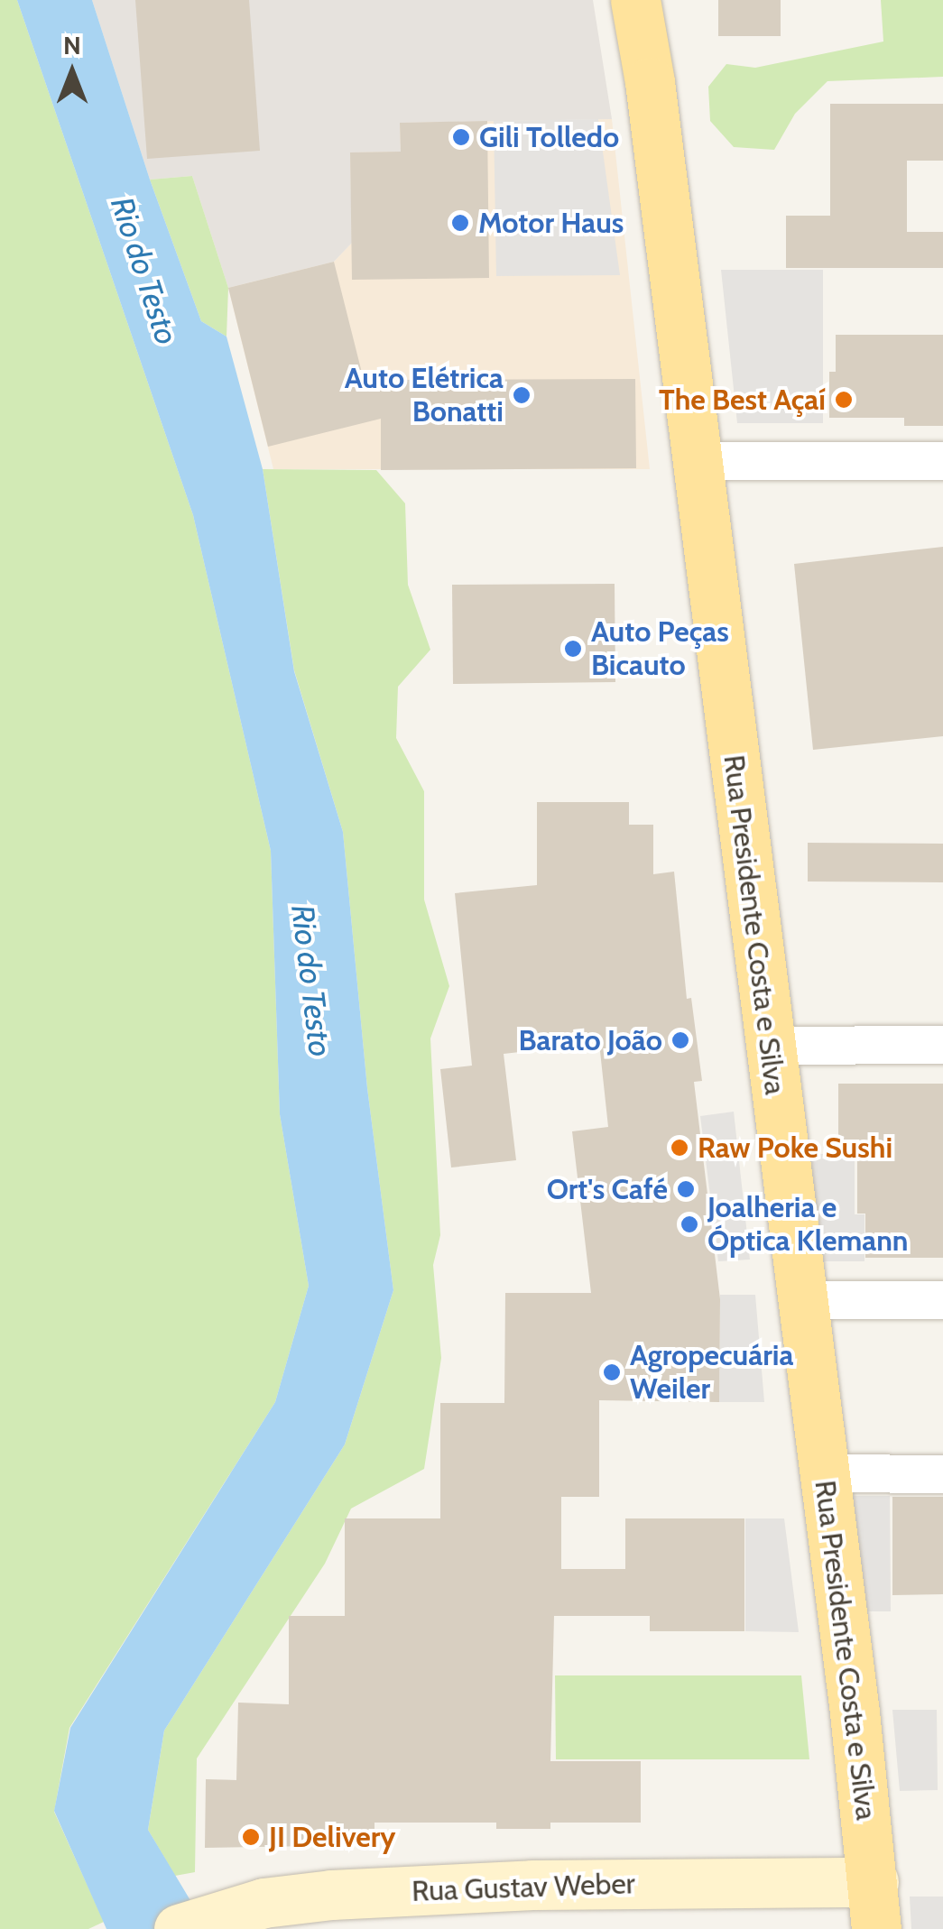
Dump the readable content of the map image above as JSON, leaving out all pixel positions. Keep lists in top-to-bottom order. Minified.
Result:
{"streets":{"main road":["Rua Presidente Costa e Silva"],"street":["Rua Gustav Weber"]},"crossings":[["Rua Presidente Costa e Silva","Rua Gustav Weber"]],"water":["Rio do Testo"],"places":["Gili Tolledo","Motor Haus","Auto Elétrica Bonatti","The Best Açaí","Auto Peças Bicauto","Barato João","Raw Poke Sushi","Ort's Café","Joalheria e Óptica Klemann","Agropecuária Weiler","JI Delivery"],"north":"top"}
